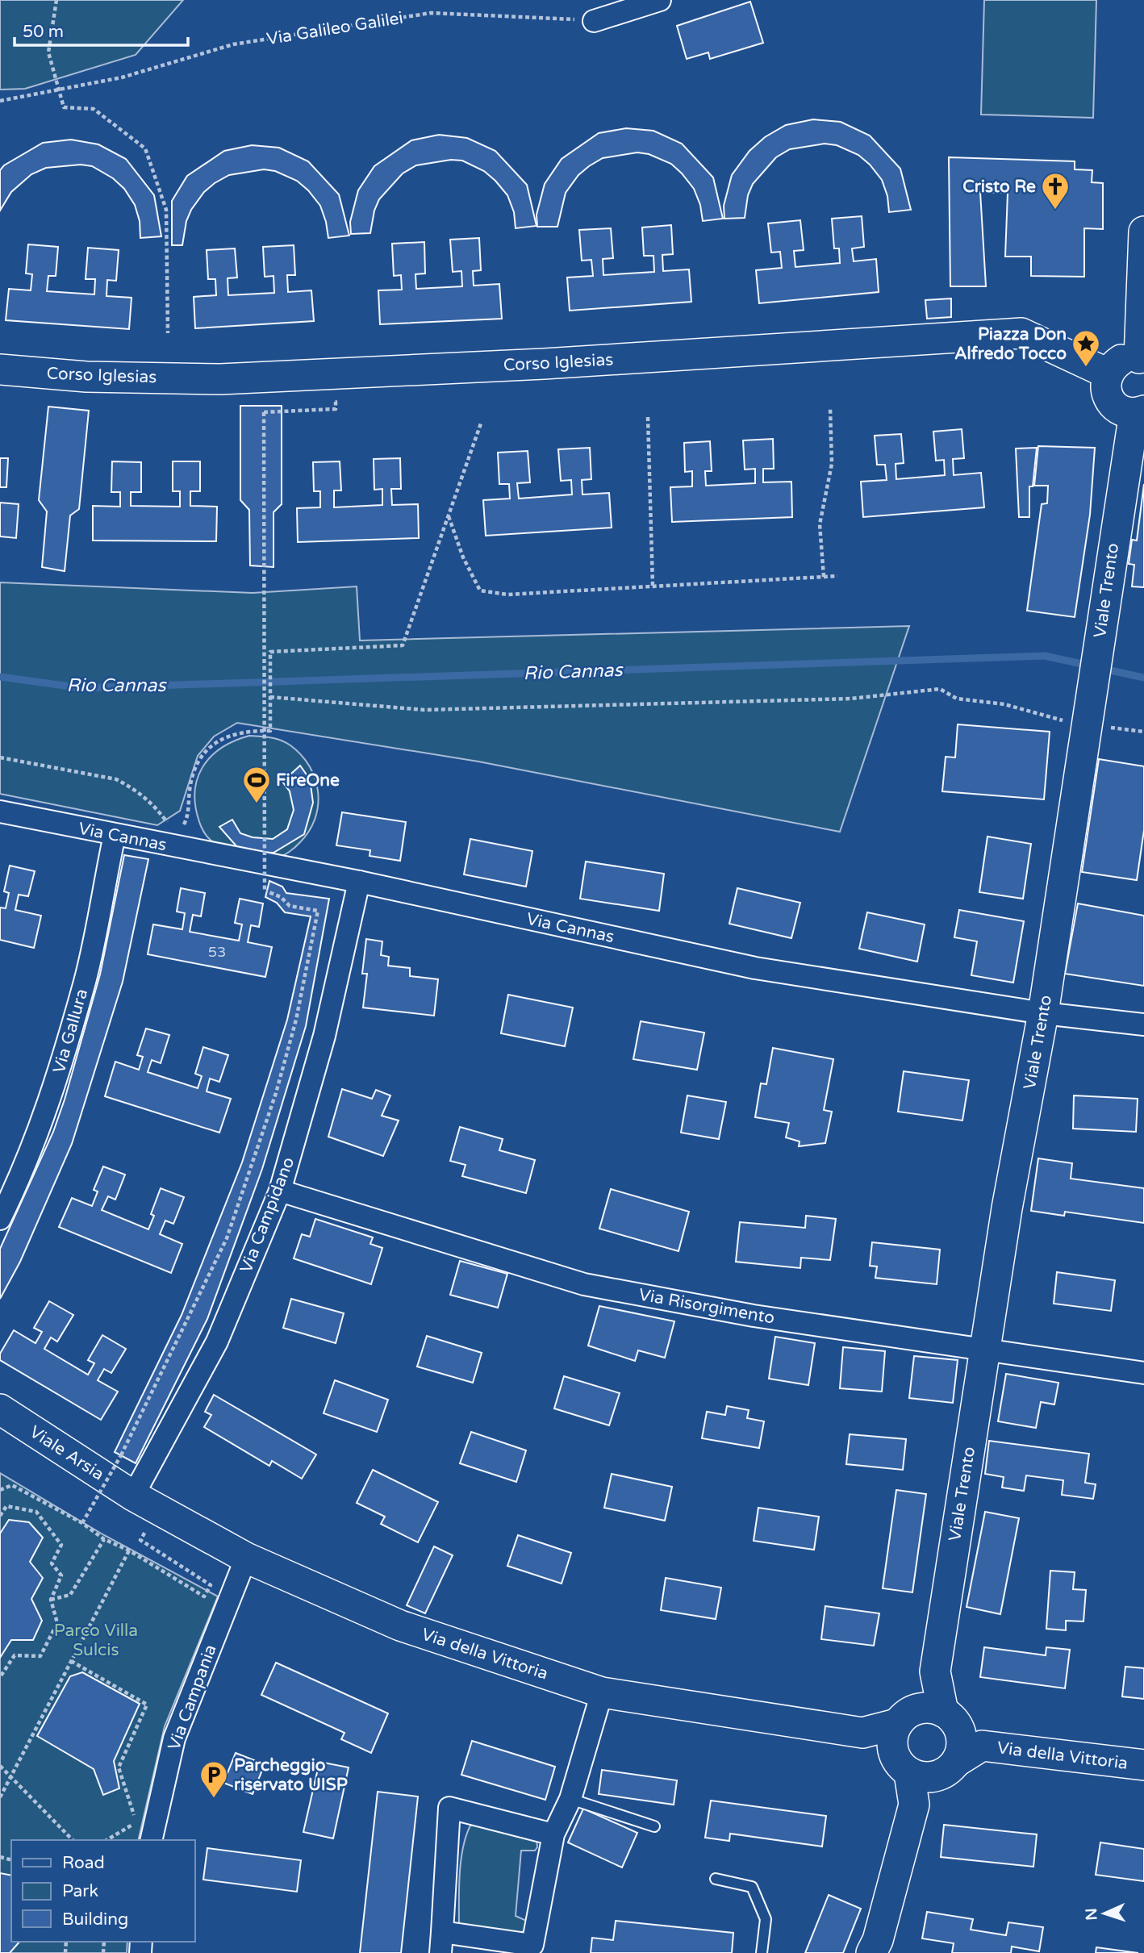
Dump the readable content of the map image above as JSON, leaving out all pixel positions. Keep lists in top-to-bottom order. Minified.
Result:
{"streets":{"street":["Corso Iglesias","Viale Trento","Via Cannas","Via Gallura","Via Campidano","Via Risorgimento","Viale Arsia","Via della Vittoria","Via Campania"],"path":["Via Galileo Galilei"]},"crossings":[["Viale Trento","Via Cannas"],["Viale Trento","Via Risorgimento"],["Viale Trento","Via della Vittoria"],["Via Cannas","Via Gallura"],["Via Cannas","Via Campidano"],["Via Campidano","Via Risorgimento"],["Via Campidano","Viale Arsia"],["Via Campidano","Via della Vittoria"],["Viale Arsia","Via della Vittoria"],["Via della Vittoria","Via Campania"]],"water":["Rio Cannas"],"parks":["Parco Villa Sulcis"],"places":{"church":["Cristo Re"],"place":["Piazza Don Alfredo Tocco"],"sports":["FireOne"],"parking":["Parcheggio riservato UISP"]},"house_numbers":["53"],"legend":["Road","Park","Building"],"scale_bar":"50 m","north":"left"}
